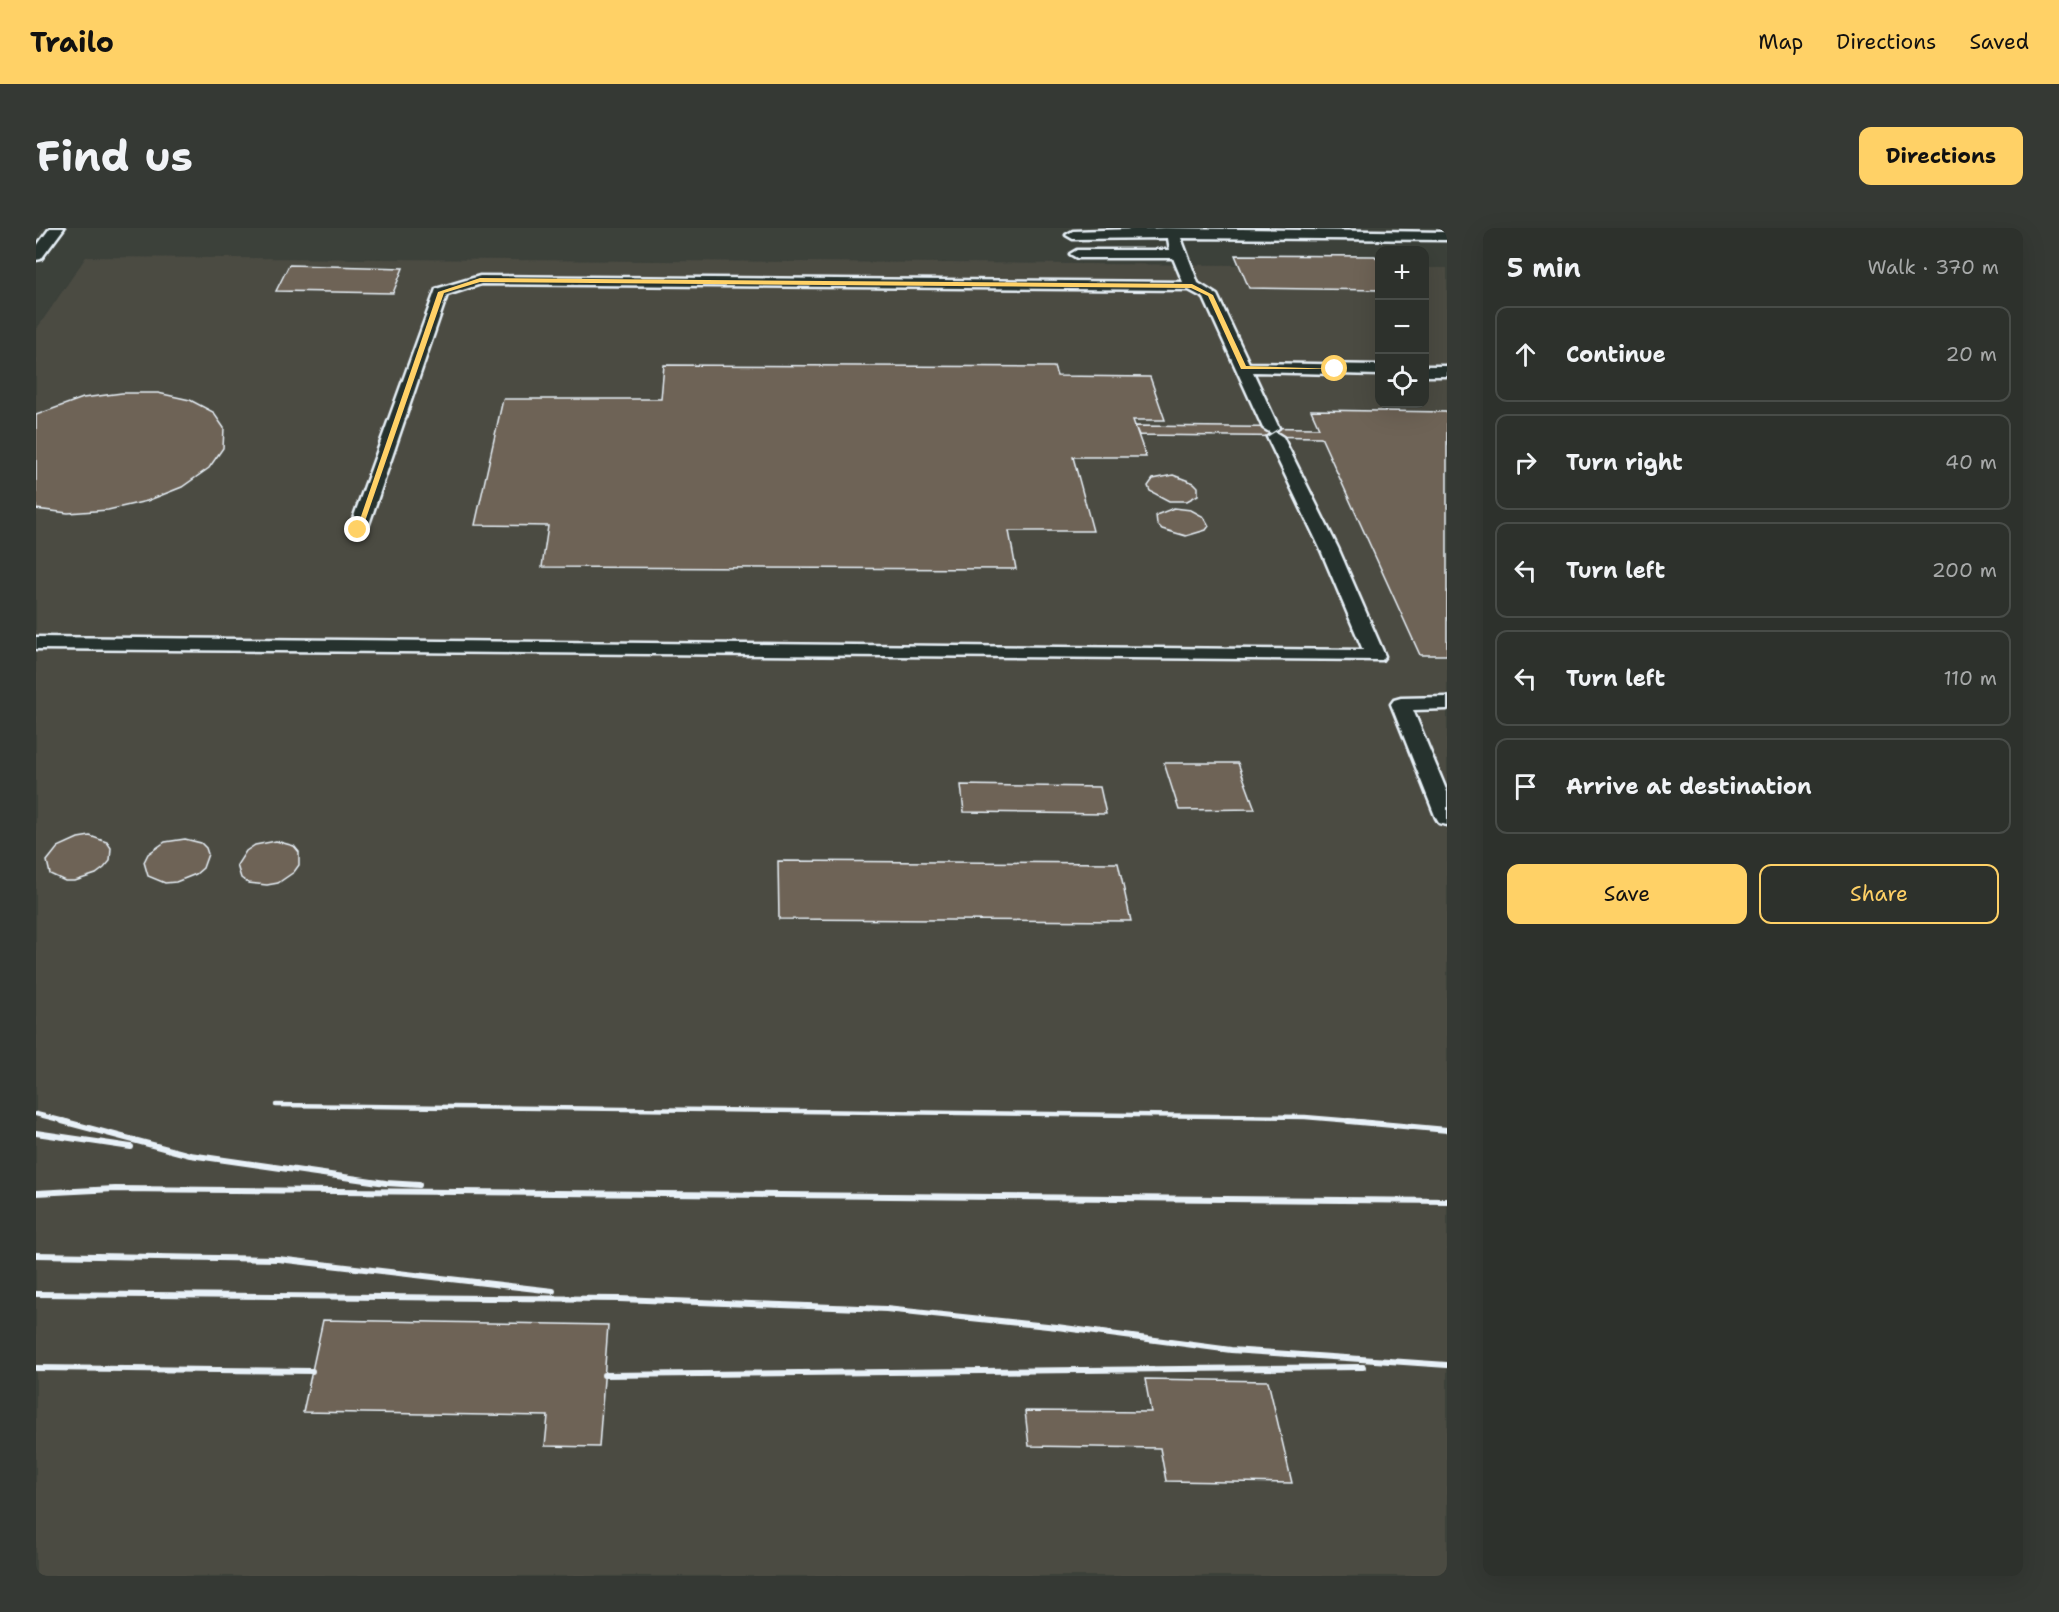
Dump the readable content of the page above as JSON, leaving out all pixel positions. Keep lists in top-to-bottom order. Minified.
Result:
{"page":{"header":"Trailo","nav":["Map","Directions","Saved"],"buttons":["Directions",["Save","Share"]],"title":"Find us","heading":["5 min","Walk · 370 m"],"map_buttons":["+","−"],"list":[["Continue","20 m"],["Turn right","40 m"],["Turn left","200 m"],["Turn left","110 m"],"Arrive at destination"]}}
